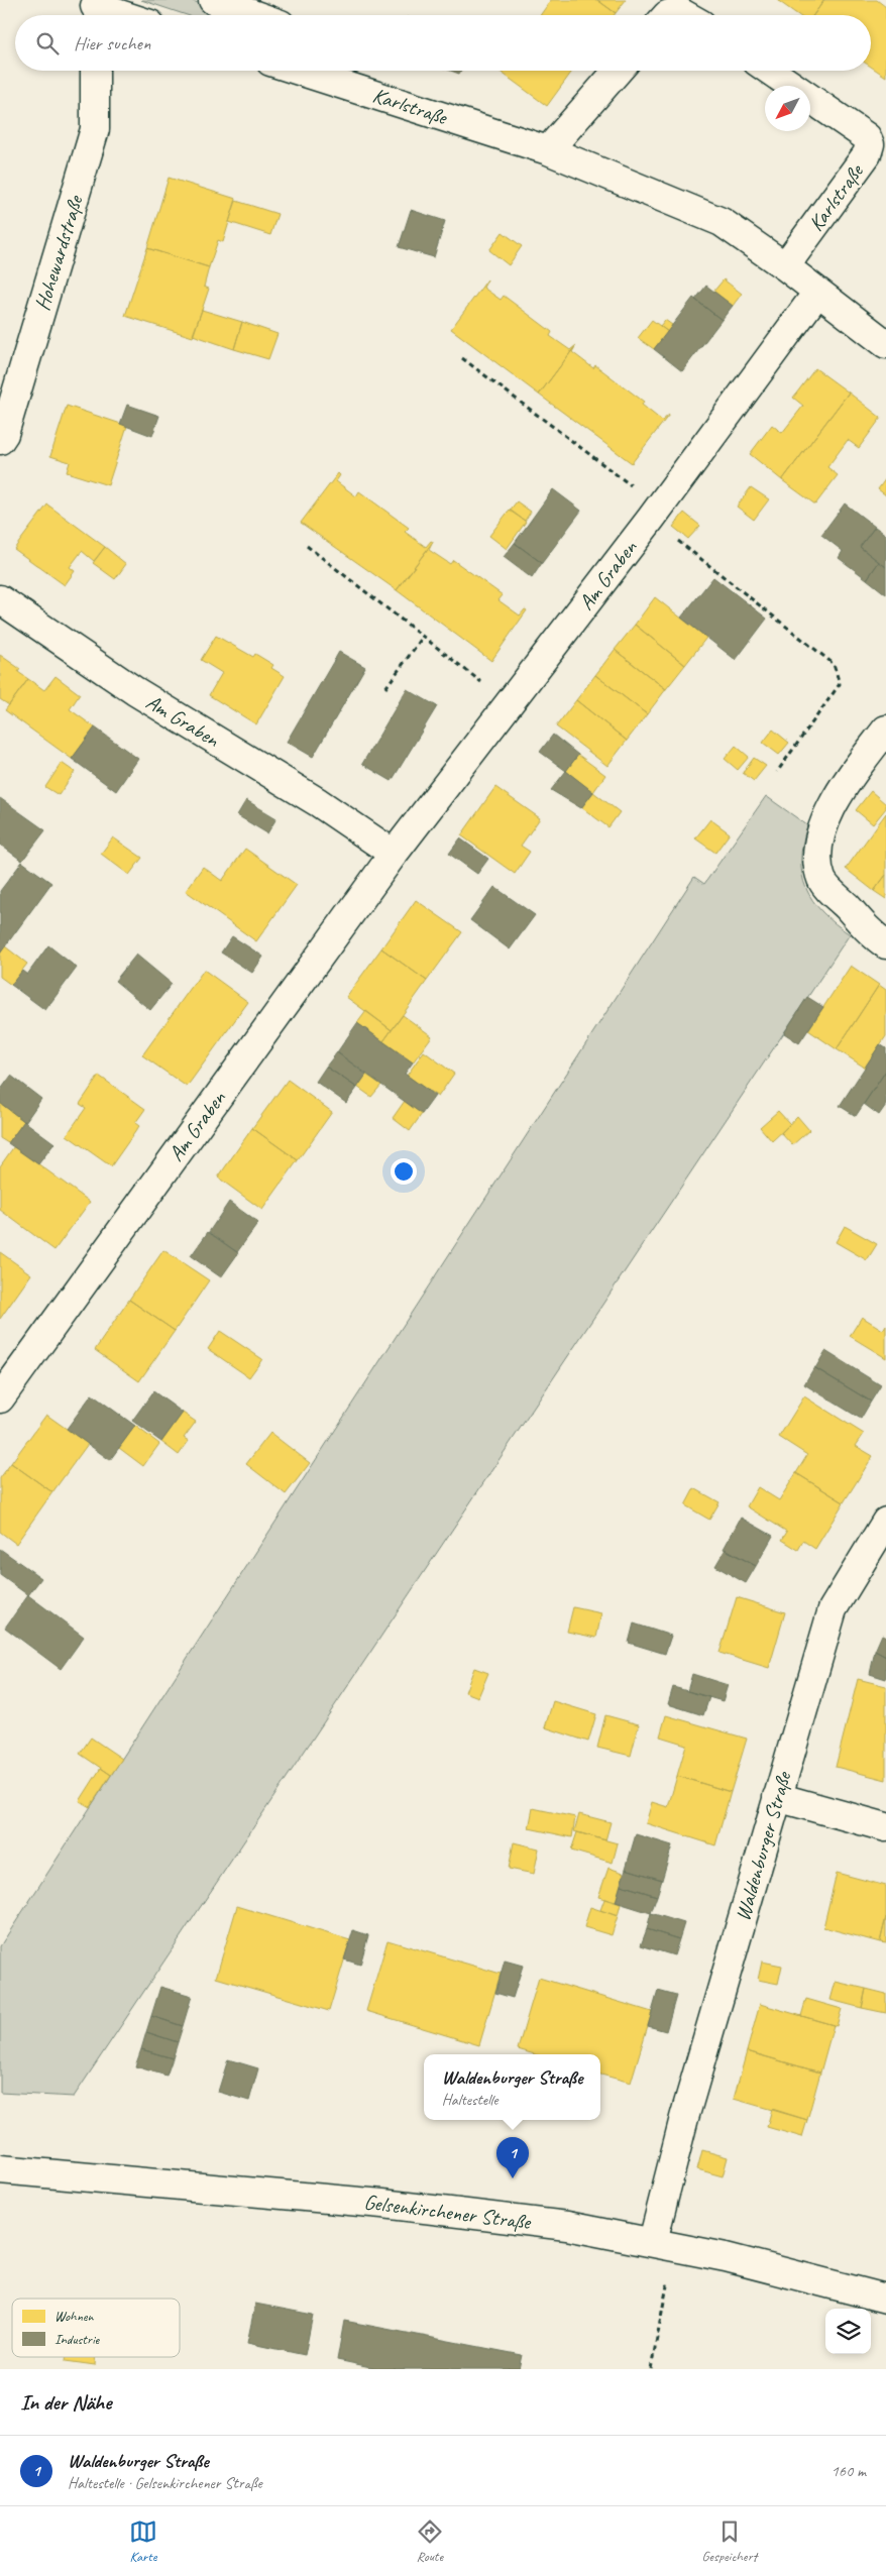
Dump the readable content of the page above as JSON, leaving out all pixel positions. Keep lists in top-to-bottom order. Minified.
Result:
{"streets":{"street":["Karlstraße","Hohewardstraße","Am Graben","Waldenburger Straße","Gelsenkirchener Straße"]},"crossings":[["Karlstraße","Am Graben"],["Waldenburger Straße","Gelsenkirchener Straße"]],"legend":["Wohnen","Industrie"],"north":"bottom left","page":{"search":"Hier suchen","popup":["Waldenburger Straße","Haltestelle"],"pins":"1","heading":"In der Nähe","list":[{"mark":"1","name":"Waldenburger Straße","note":"Haltestelle · Gelsenkirchener Straße","value":"160 m"}],"nav":["Karte","Route","Gespeichert"]}}
